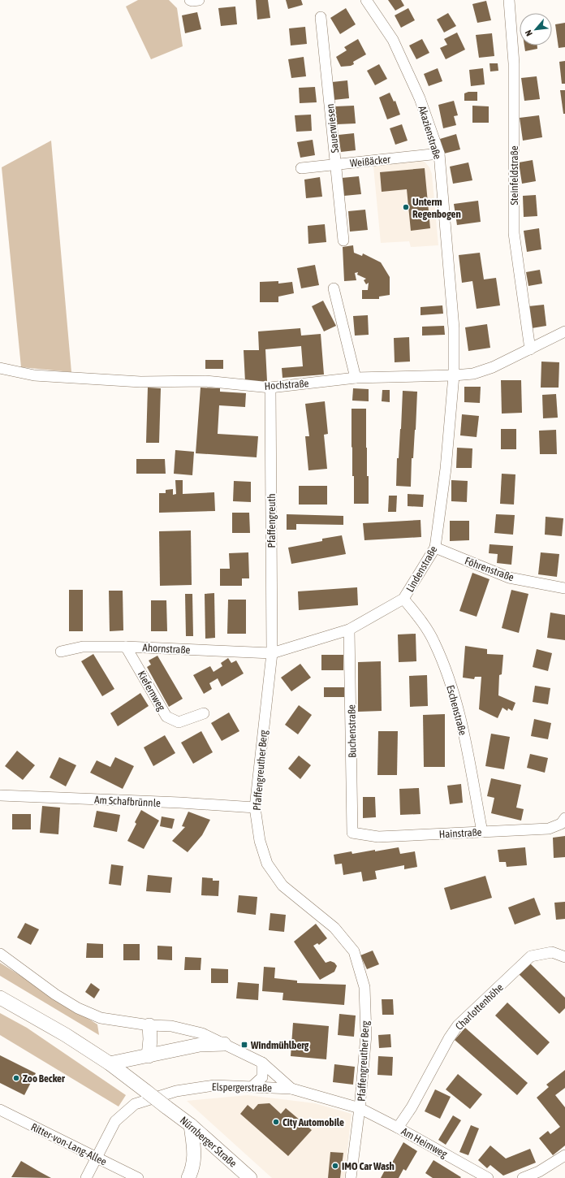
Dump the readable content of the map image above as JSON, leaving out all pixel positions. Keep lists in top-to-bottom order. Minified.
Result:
{"streets":{"main road":["Nürnberger Straße"],"street":["Sauerwiesen","Akazienstraße","Weißäcker","Steinfeldstraße","Hochstraße","Pfaffengreuth","Lindenstraße","Föhrenstraße","Ahornstraße","Kiefernweg","Eschenstraße","Buchenstraße","Pfaffengreuther Berg","Am Schafbrünnle","Hainstraße","Charlottenhöhe","Elspergerstraße","Am Heimweg","Ritter-von-Lang-Allee"]},"crossings":[["Sauerwiesen","Weißäcker"],["Akazienstraße","Weißäcker"],["Akazienstraße","Hochstraße"],["Akazienstraße","Lindenstraße"],["Steinfeldstraße","Hochstraße"],["Hochstraße","Pfaffengreuth"],["Hochstraße","Lindenstraße"],["Pfaffengreuth","Lindenstraße"],["Pfaffengreuth","Ahornstraße"],["Pfaffengreuth","Pfaffengreuther Berg"],["Lindenstraße","Föhrenstraße"],["Lindenstraße","Ahornstraße"],["Lindenstraße","Eschenstraße"],["Lindenstraße","Buchenstraße"],["Lindenstraße","Pfaffengreuther Berg"],["Ahornstraße","Kiefernweg"],["Ahornstraße","Pfaffengreuther Berg"],["Eschenstraße","Hainstraße"],["Buchenstraße","Hainstraße"],["Pfaffengreuther Berg","Am Schafbrünnle"],["Pfaffengreuther Berg","Elspergerstraße"],["Pfaffengreuther Berg","Am Heimweg"],["Charlottenhöhe","Am Heimweg"],["Elspergerstraße","Am Heimweg"],["Elspergerstraße","Ritter-von-Lang-Allee"]],"places":{"other":["Unterm Regenbogen","Zoo Becker","City Automobile","IMO Car Wash"],"transit":["Windmühlberg"]},"north":"bottom left"}
